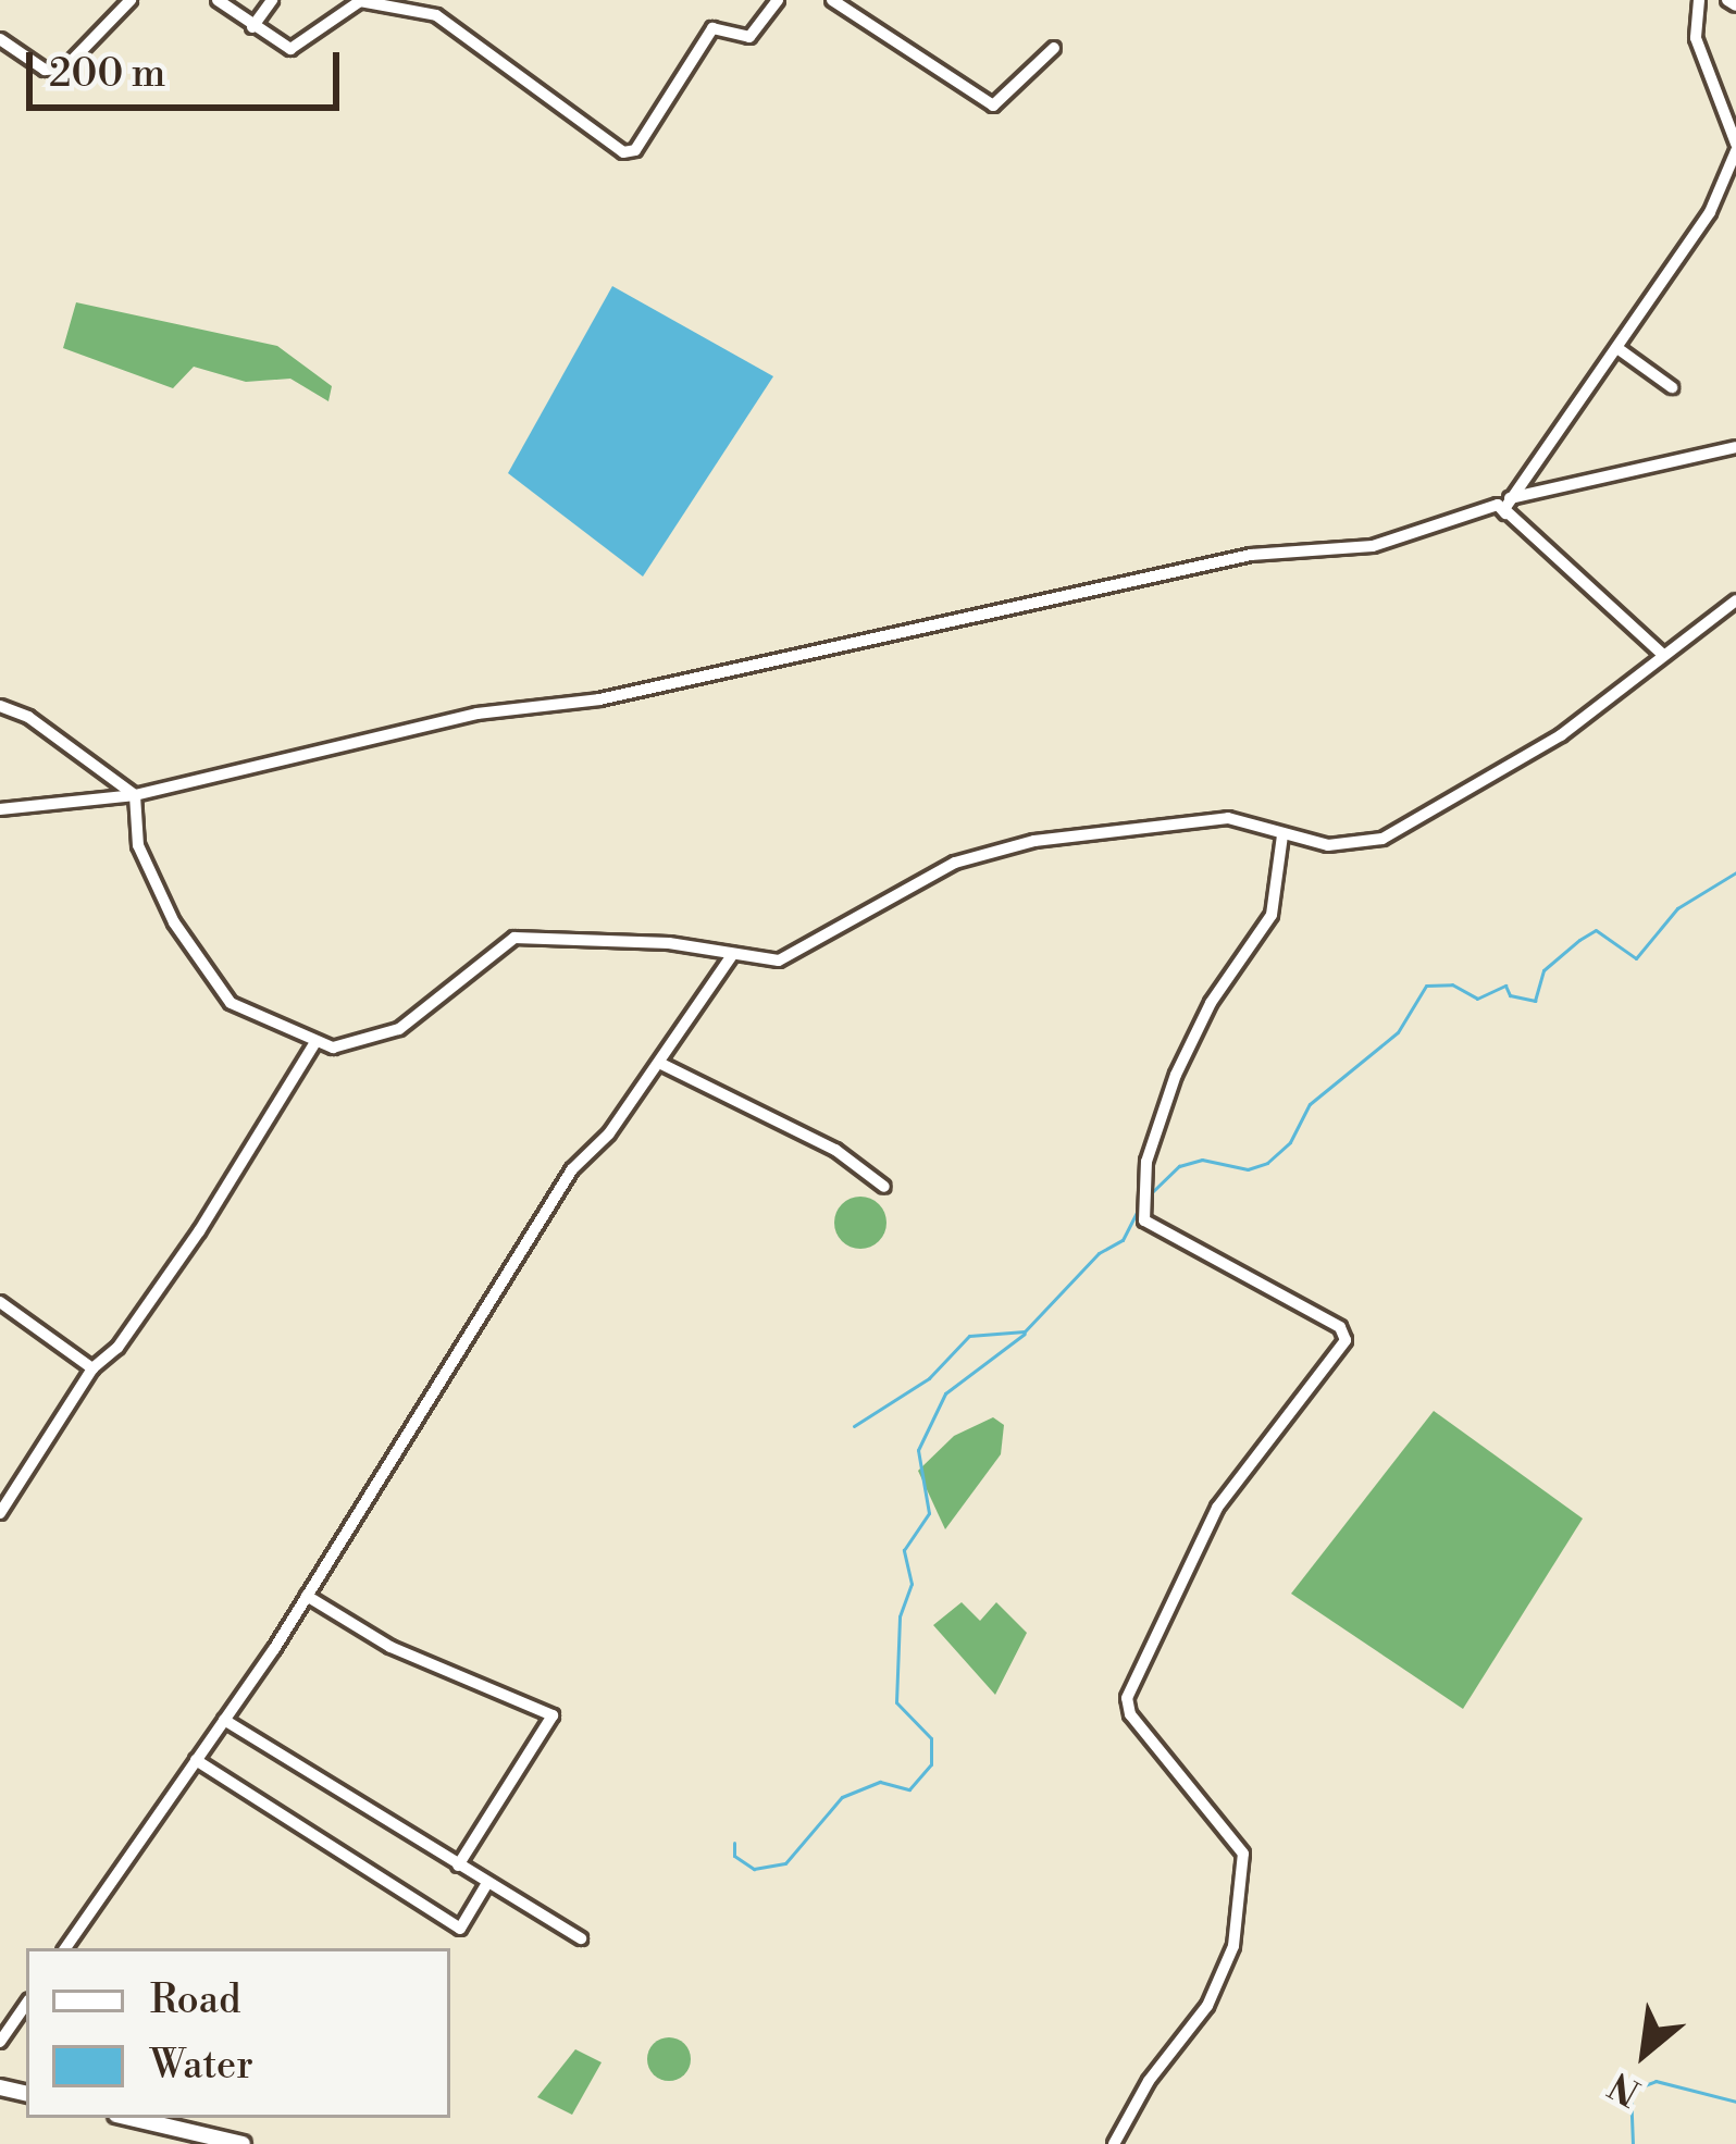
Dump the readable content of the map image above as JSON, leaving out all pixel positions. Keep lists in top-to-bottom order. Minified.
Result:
{"legend":["Road","Water"],"scale_bar":"200 m","north":"bottom left"}
